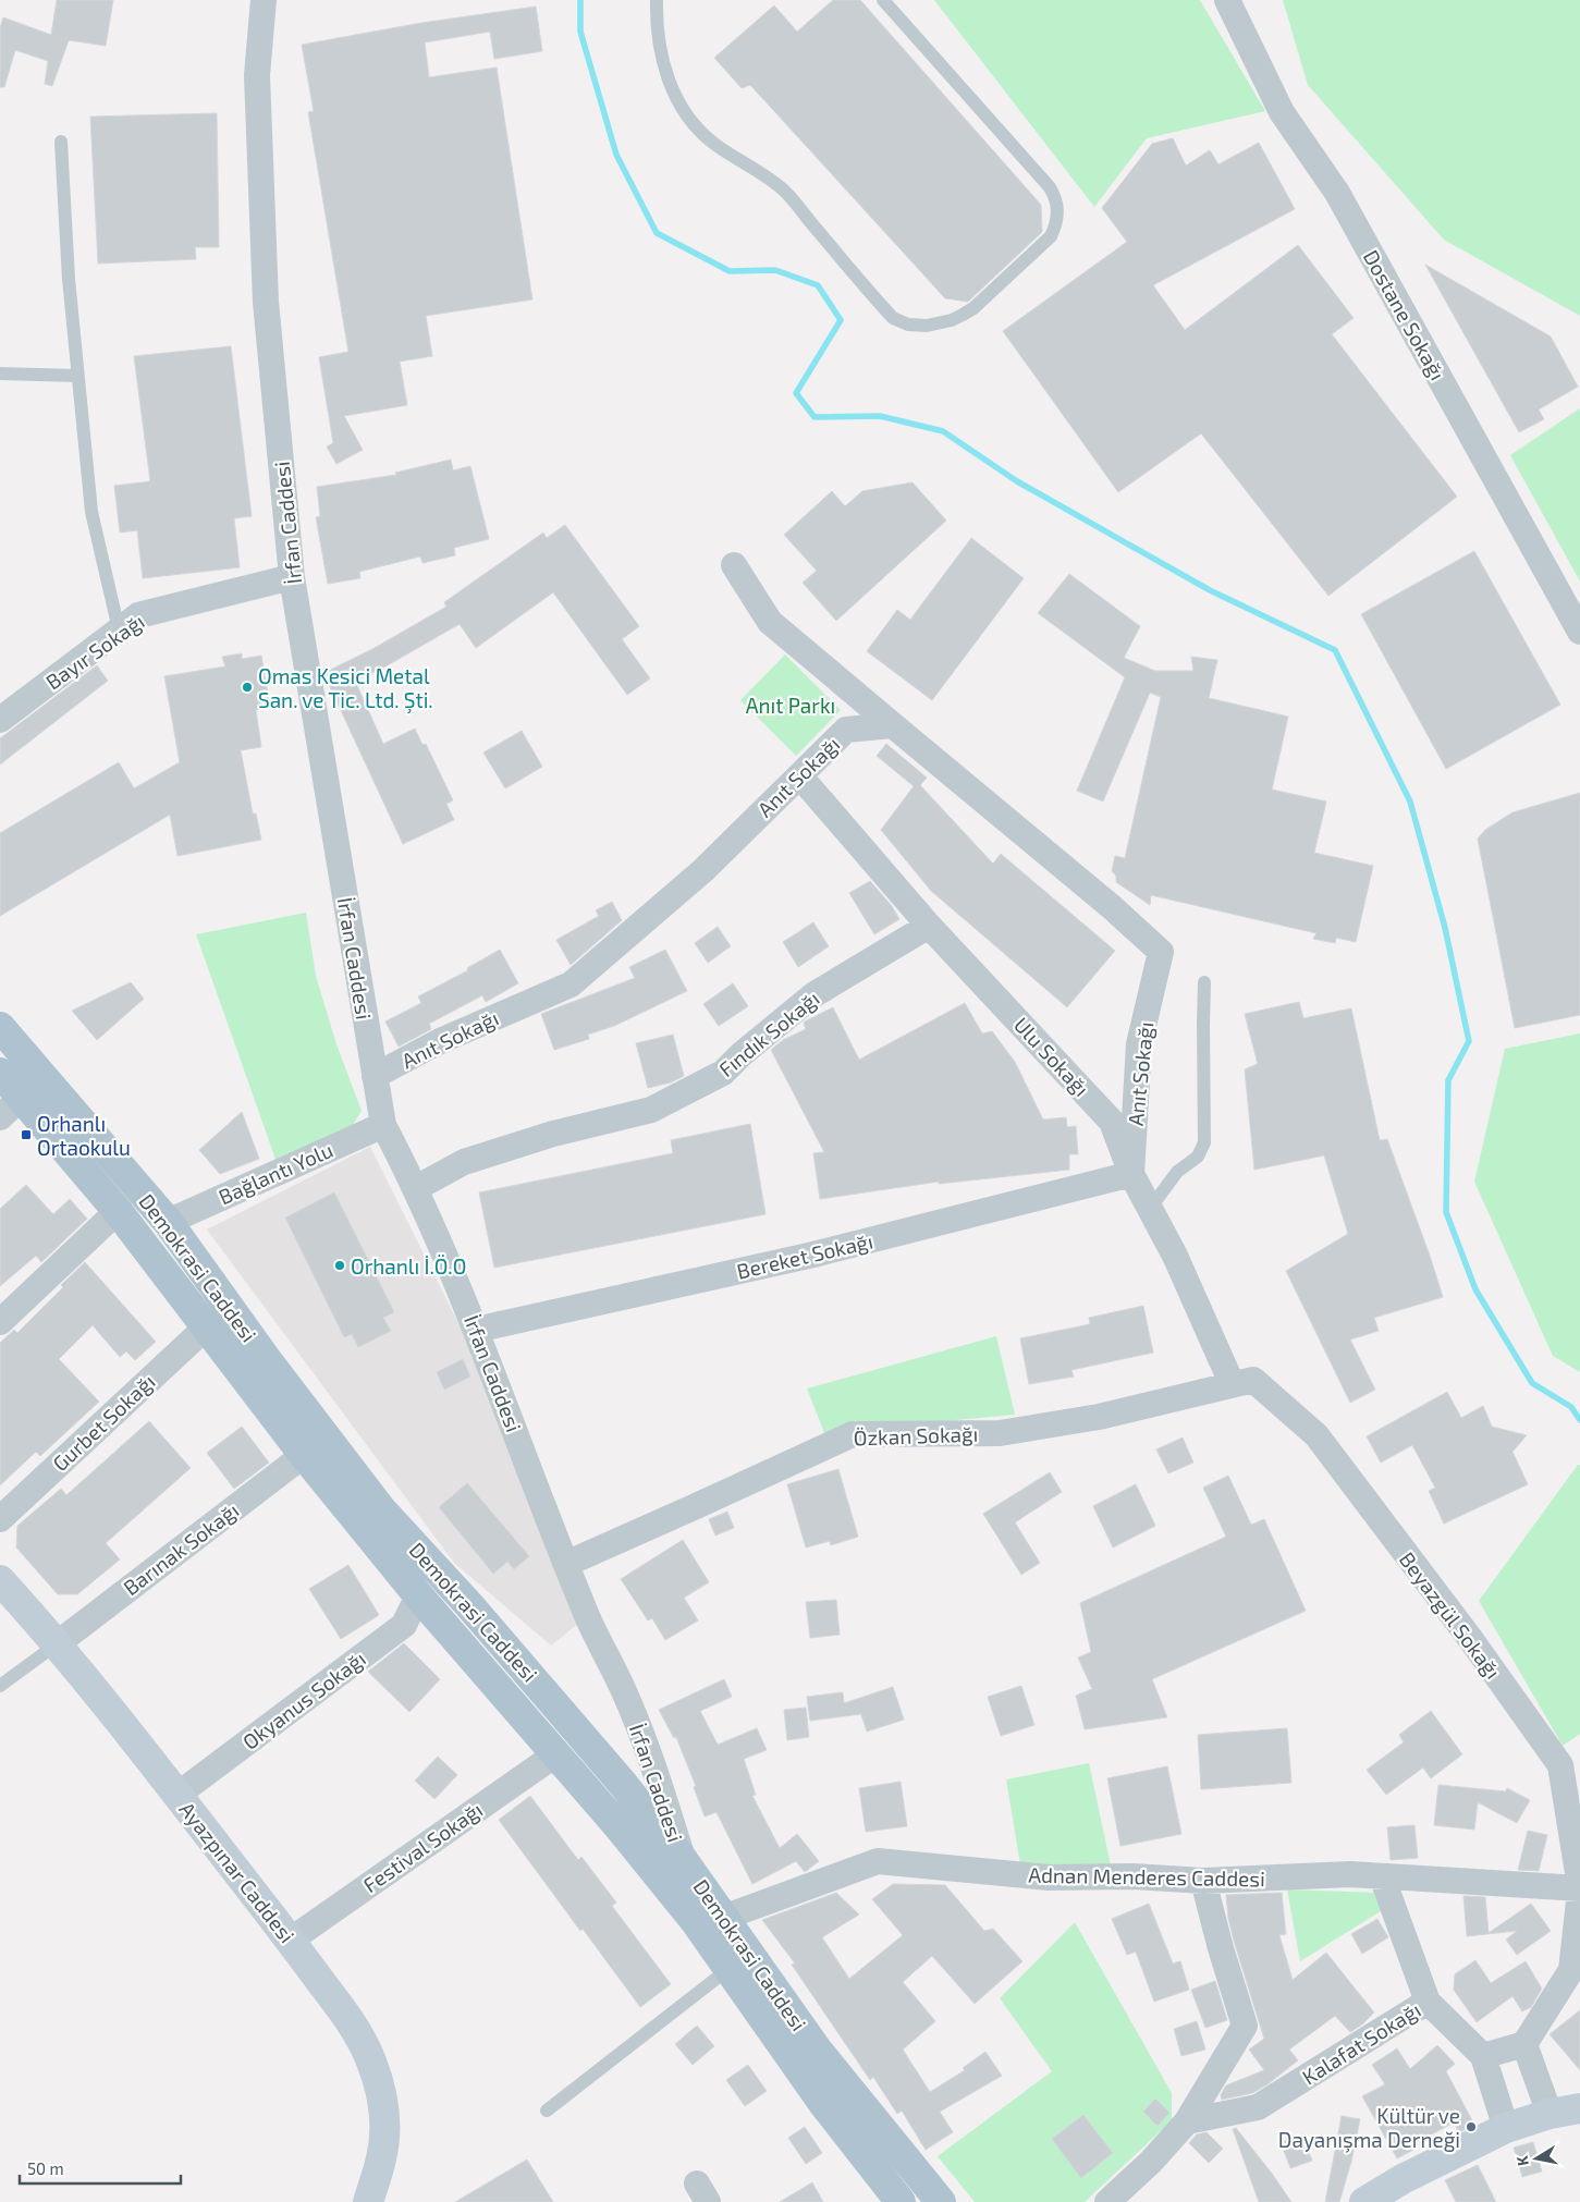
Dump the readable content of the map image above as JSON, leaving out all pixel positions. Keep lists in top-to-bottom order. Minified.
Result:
{"streets":{"main road":["Demokrasi Caddesi"],"street":["Dostane Sokağı","İrfan Caddesi","Bayır Sokağı","Anıt Sokağı","Fındık Sokağı","Ulu Sokağı","Bağlantı Yolu","Bereket Sokağı","Gurbet Sokağı","Özkan Sokağı","Barınak Sokağı","Beyazgül Sokağı","Okyanus Sokağı","Festival Sokağı","Ayazpınar Caddesi","Adnan Menderes Caddesi","Kalafat Sokağı"]},"crossings":[["İrfan Caddesi","Bayır Sokağı"],["İrfan Caddesi","Anıt Sokağı"],["İrfan Caddesi","Fındık Sokağı"],["İrfan Caddesi","Bağlantı Yolu"],["İrfan Caddesi","Bereket Sokağı"],["İrfan Caddesi","Demokrasi Caddesi"],["İrfan Caddesi","Özkan Sokağı"],["Anıt Sokağı","Ulu Sokağı"],["Anıt Sokağı","Bereket Sokağı"],["Fındık Sokağı","Ulu Sokağı"],["Ulu Sokağı","Bereket Sokağı"],["Ulu Sokağı","Özkan Sokağı"],["Ulu Sokağı","Beyazgül Sokağı"],["Bağlantı Yolu","Demokrasi Caddesi"],["Demokrasi Caddesi","Gurbet Sokağı"],["Demokrasi Caddesi","Barınak Sokağı"],["Demokrasi Caddesi","Okyanus Sokağı"],["Demokrasi Caddesi","Festival Sokağı"],["Demokrasi Caddesi","Adnan Menderes Caddesi"],["Özkan Sokağı","Beyazgül Sokağı"],["Barınak Sokağı","Ayazpınar Caddesi"],["Beyazgül Sokağı","Adnan Menderes Caddesi"],["Okyanus Sokağı","Ayazpınar Caddesi"],["Festival Sokağı","Ayazpınar Caddesi"]],"parks":["Anıt Parkı"],"places":{"other":["Omas Kesici Metal San. ve Tic. Ltd. Şti.","Orhanlı İ.Ö.O","Kültür ve Dayanışma Derneği"],"transit":["Orhanlı Ortaokulu"]},"scale_bar":"50 m","north":"left"}
